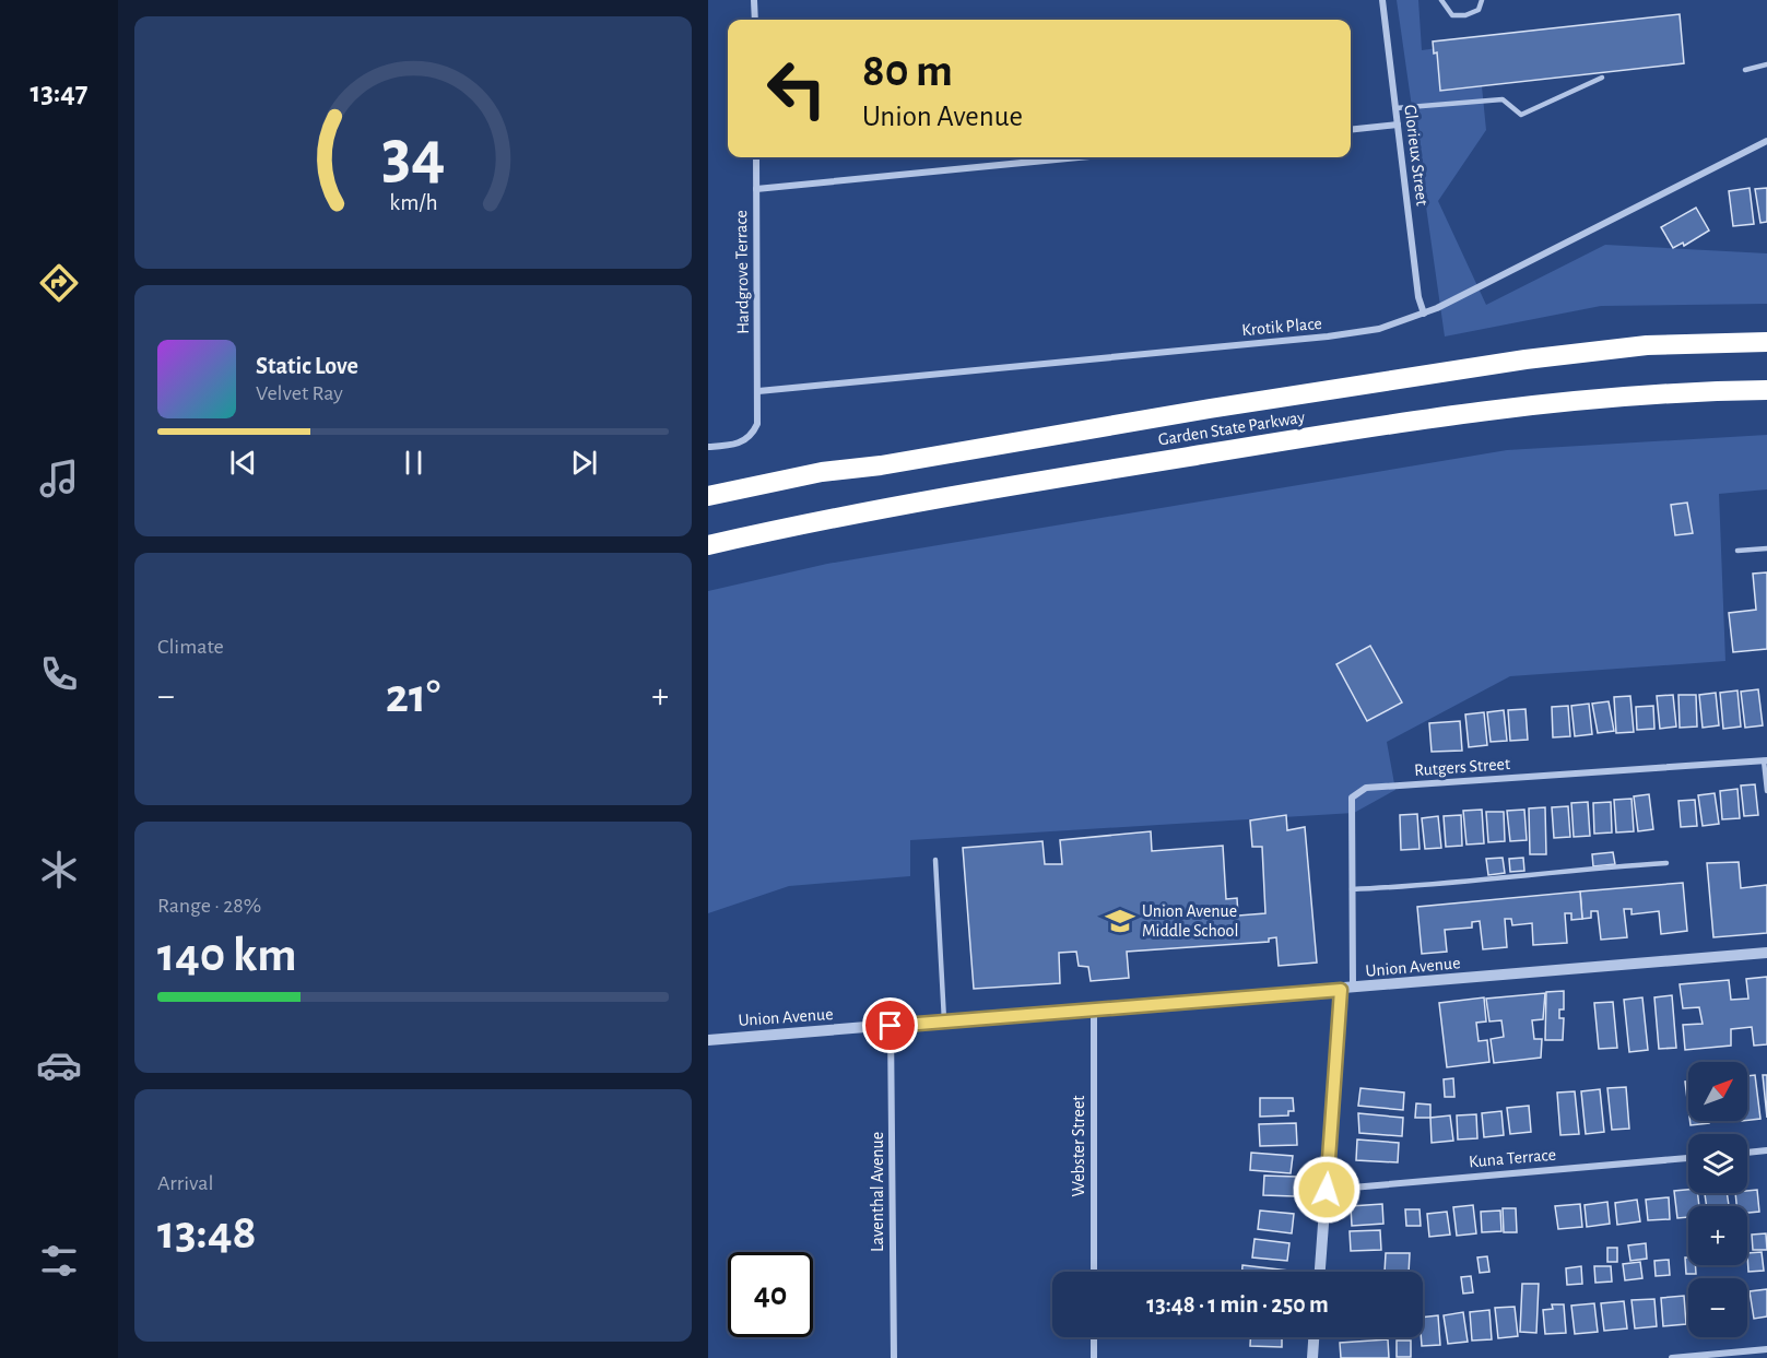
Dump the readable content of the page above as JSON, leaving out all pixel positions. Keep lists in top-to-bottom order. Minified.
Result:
{"streets":{"highway":["Garden State Parkway"],"street":["Glorieux Street","Hardgrove Terrace","Krotik Place","Rutgers Street","Union Avenue","Webster Street","Kuna Terrace","Laventhal Avenue"]},"crossings":[["Glorieux Street","Krotik Place"],["Hardgrove Terrace","Krotik Place"],["Rutgers Street","Union Avenue"],["Union Avenue","Webster Street"],["Union Avenue","Laventhal Avenue"]],"places":{"school or university":["Union Avenue Middle School"]},"north":"top right","page":{"tabs":"13:47","turn":["80 m","Union Avenue"],"song":["Static Love","Velvet Ray"],"tile":["Climate",["Range · 28%","140 km"],["Arrival","13:48"]],"heat":["−","21°","+"],"map_buttons":["+","−"],"limit":"40","trip":"13:48 · 1 min · 250 m","gauge":["34","km/h"]}}
